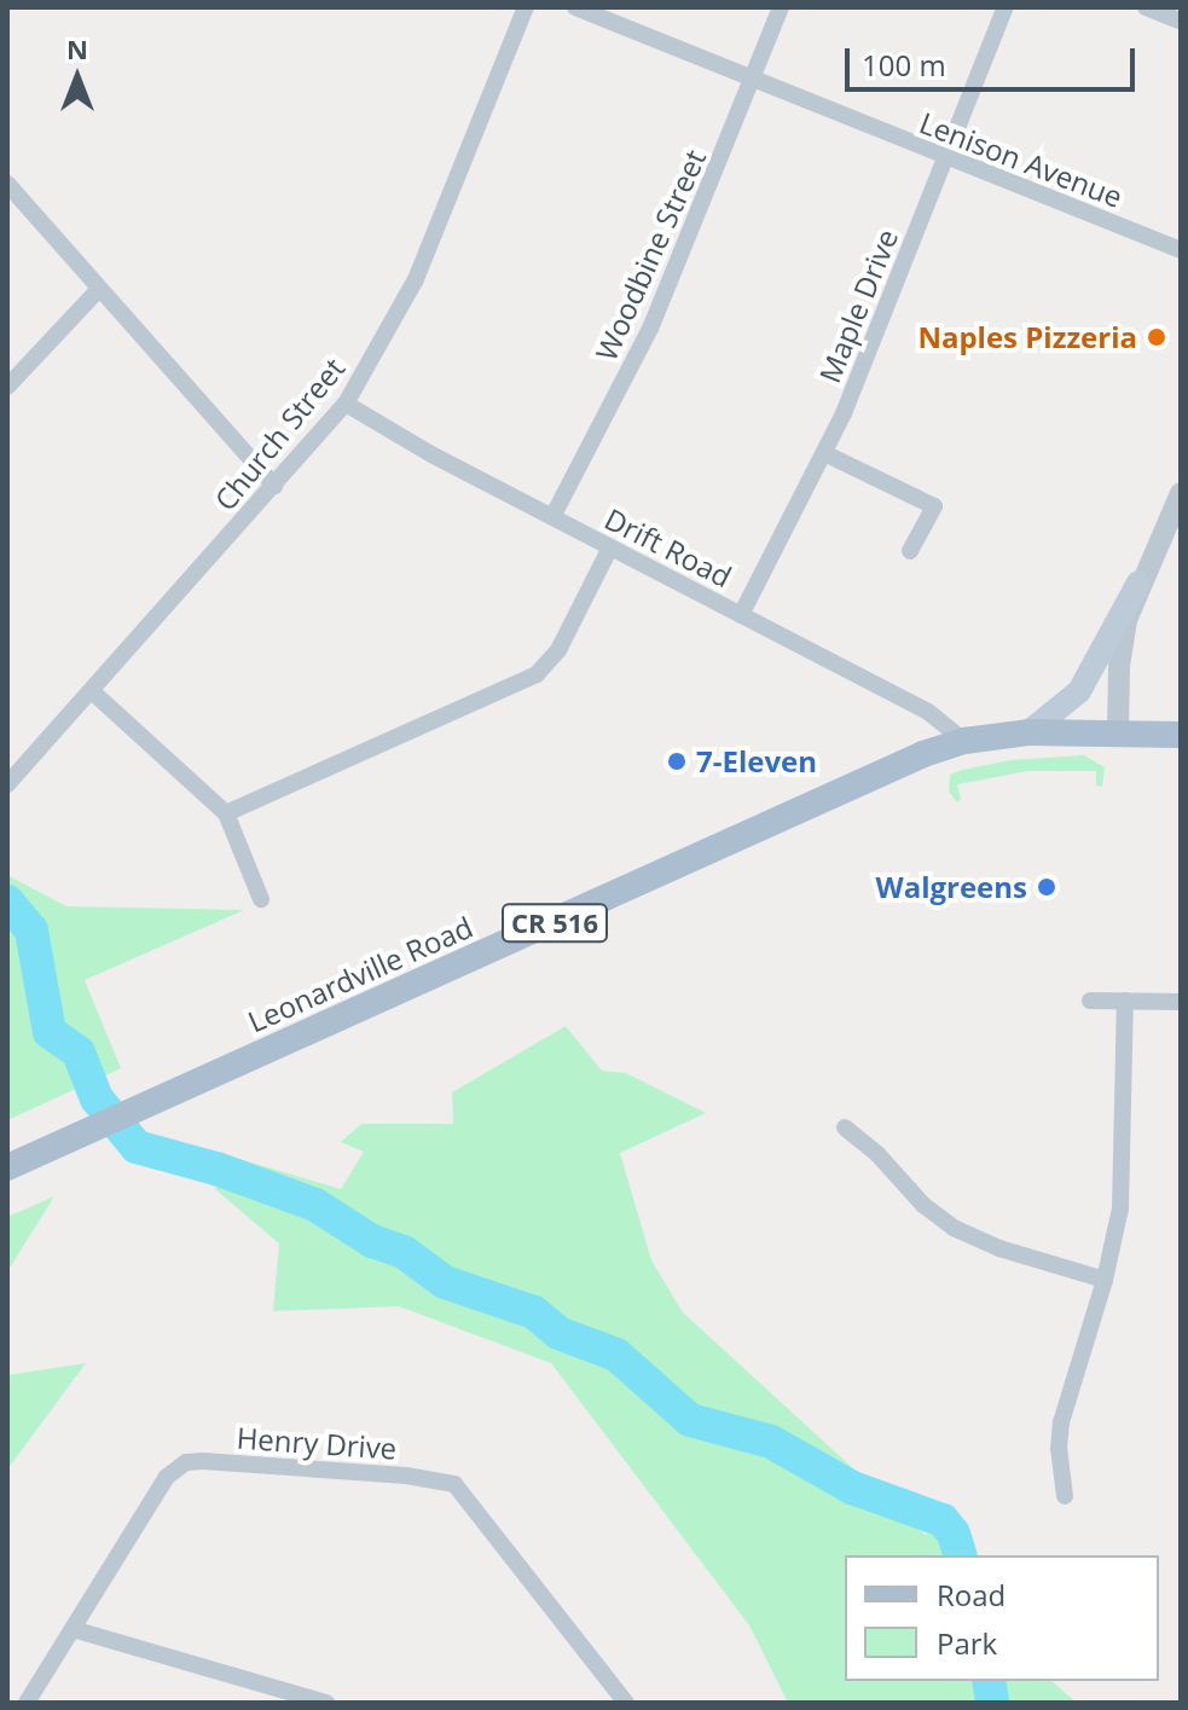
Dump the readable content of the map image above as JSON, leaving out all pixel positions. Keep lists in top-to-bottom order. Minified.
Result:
{"streets":{"main road":["CR 516","Leonardville Road"],"street":["Lenison Avenue","Woodbine Street","Maple Drive","Church Street","Drift Road","Henry Drive"]},"crossings":[["Lenison Avenue","Woodbine Street"],["Lenison Avenue","Maple Drive"],["Woodbine Street","Drift Road"],["Maple Drive","Drift Road"],["Church Street","Drift Road"],["Drift Road","Leonardville Road"]],"places":["Naples Pizzeria","7-Eleven","Walgreens"],"legend":["Road","Park"],"scale_bar":"100 m","north":"top"}
